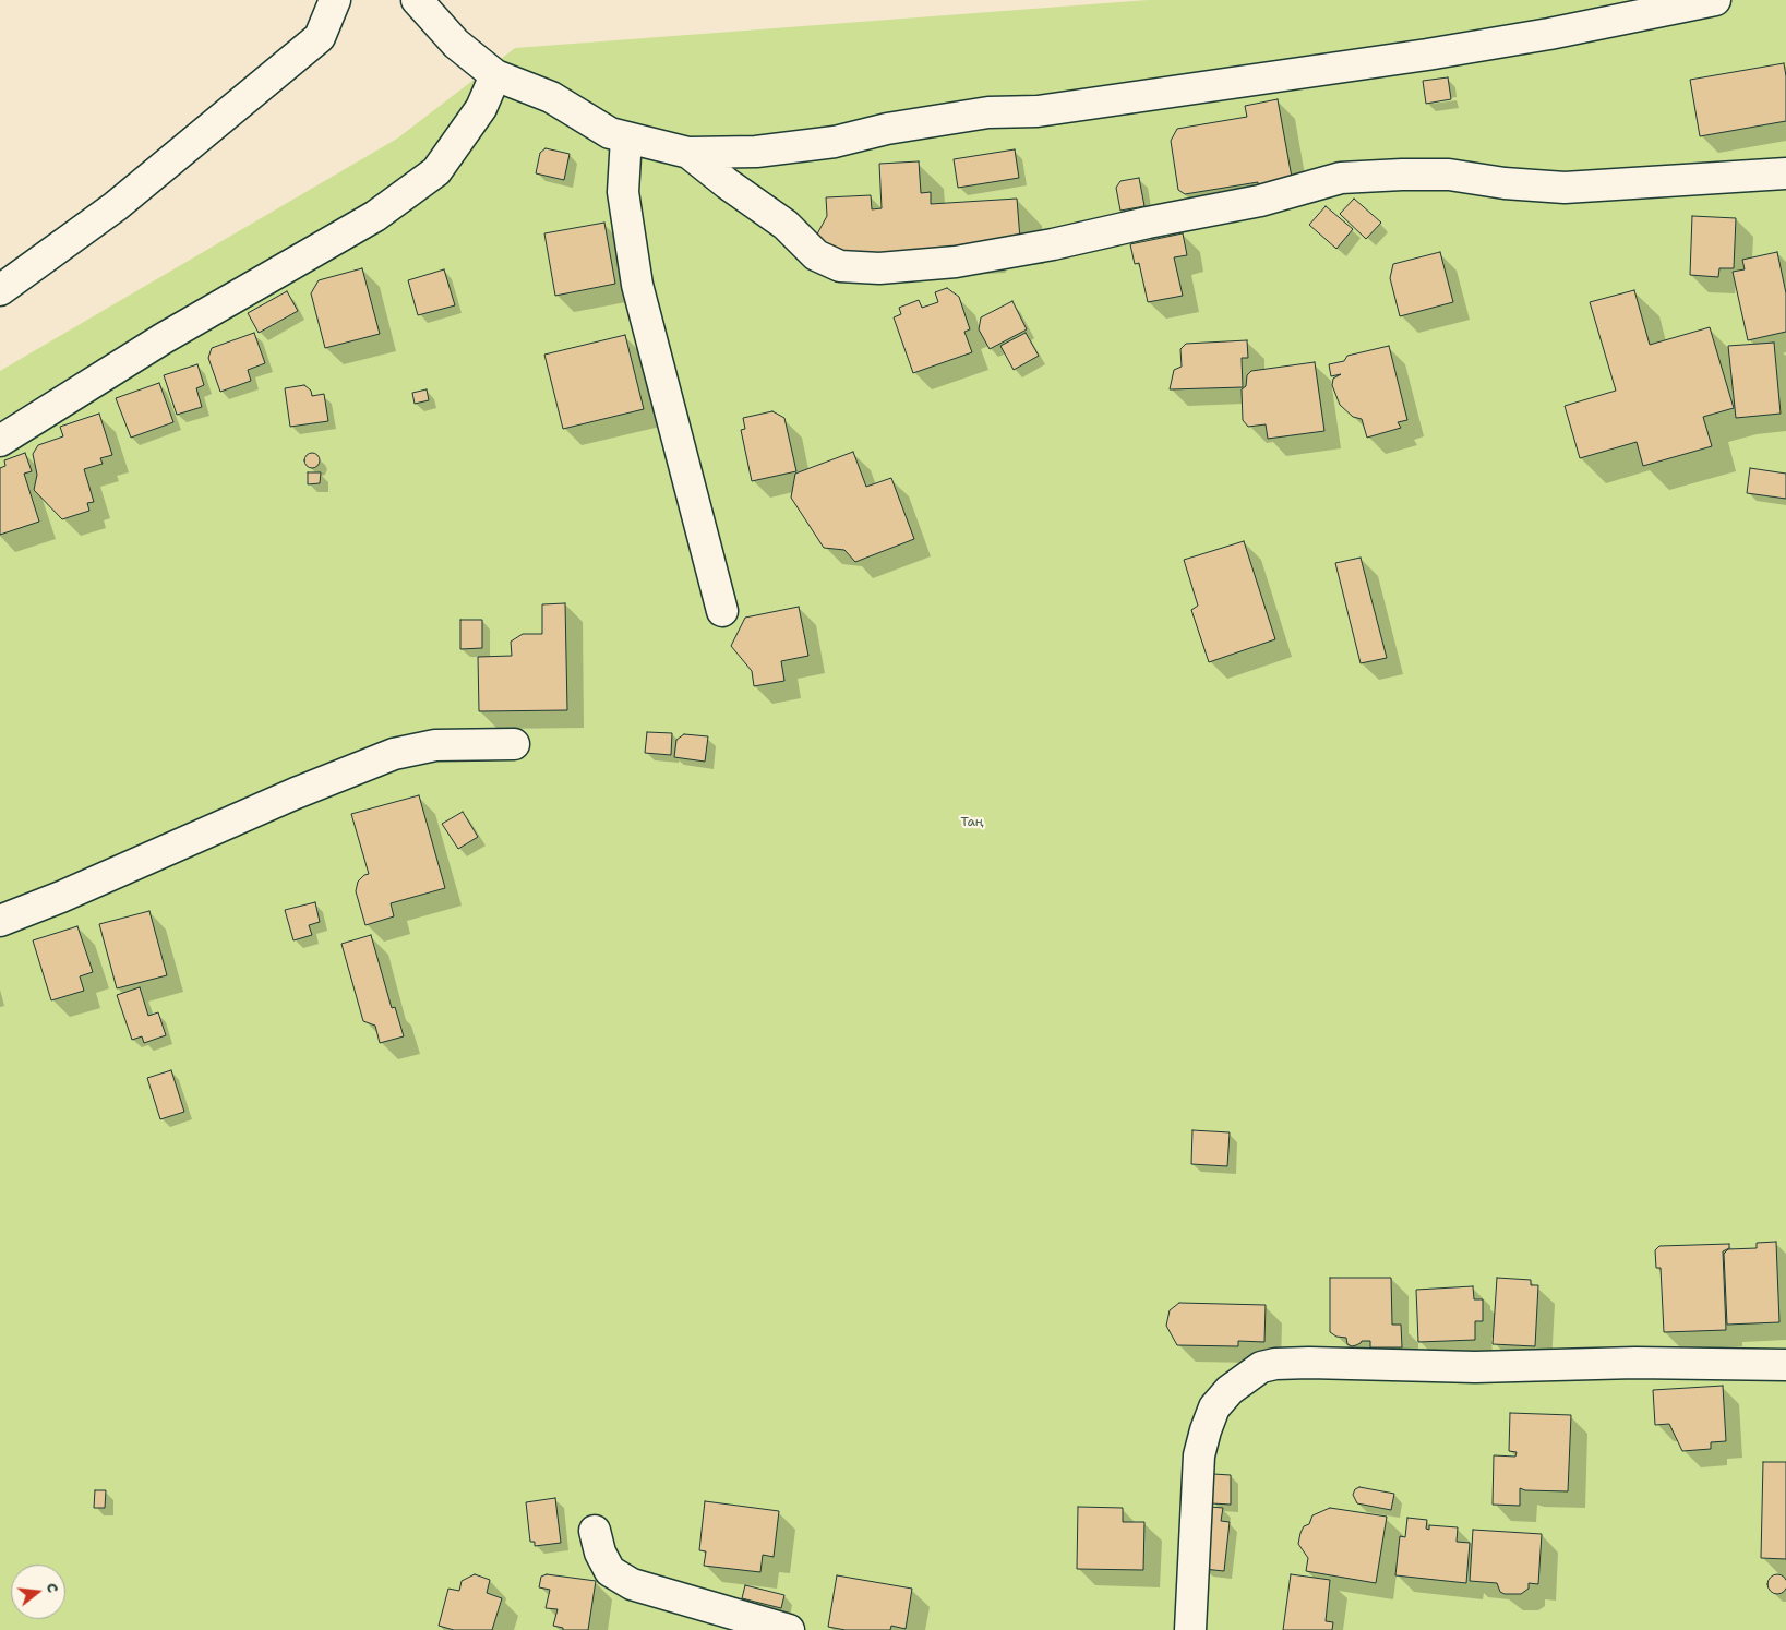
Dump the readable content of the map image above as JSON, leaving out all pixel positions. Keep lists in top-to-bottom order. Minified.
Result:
{"parks":["Таң"],"north":"right"}
